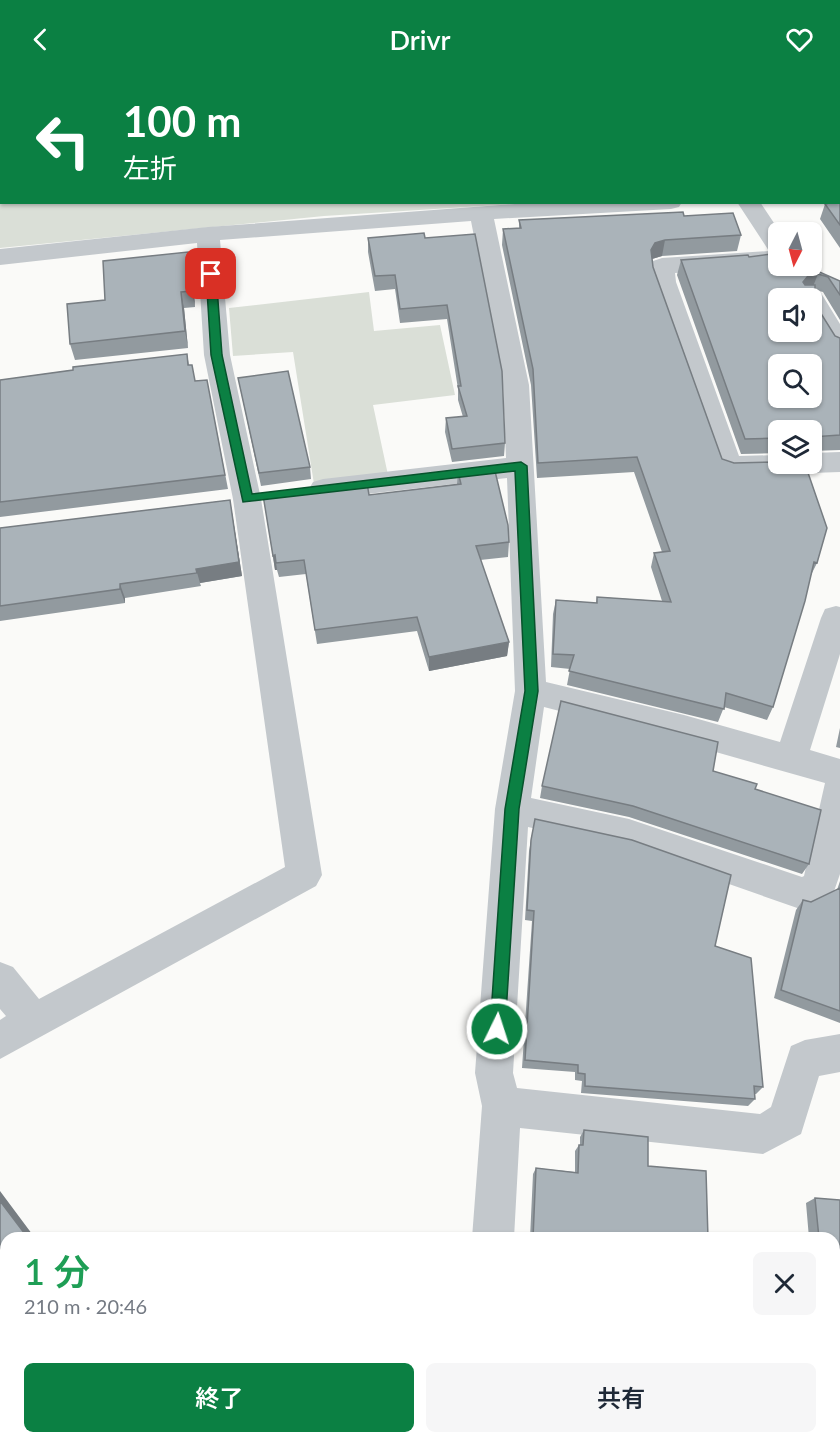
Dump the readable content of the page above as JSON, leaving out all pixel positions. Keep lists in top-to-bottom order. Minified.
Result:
{"north":"bottom","page":{"header":"Drivr","turn":["100 m","左折"],"heading":["1 分","210 m · 20:46"],"buttons":["終了","共有"]}}
